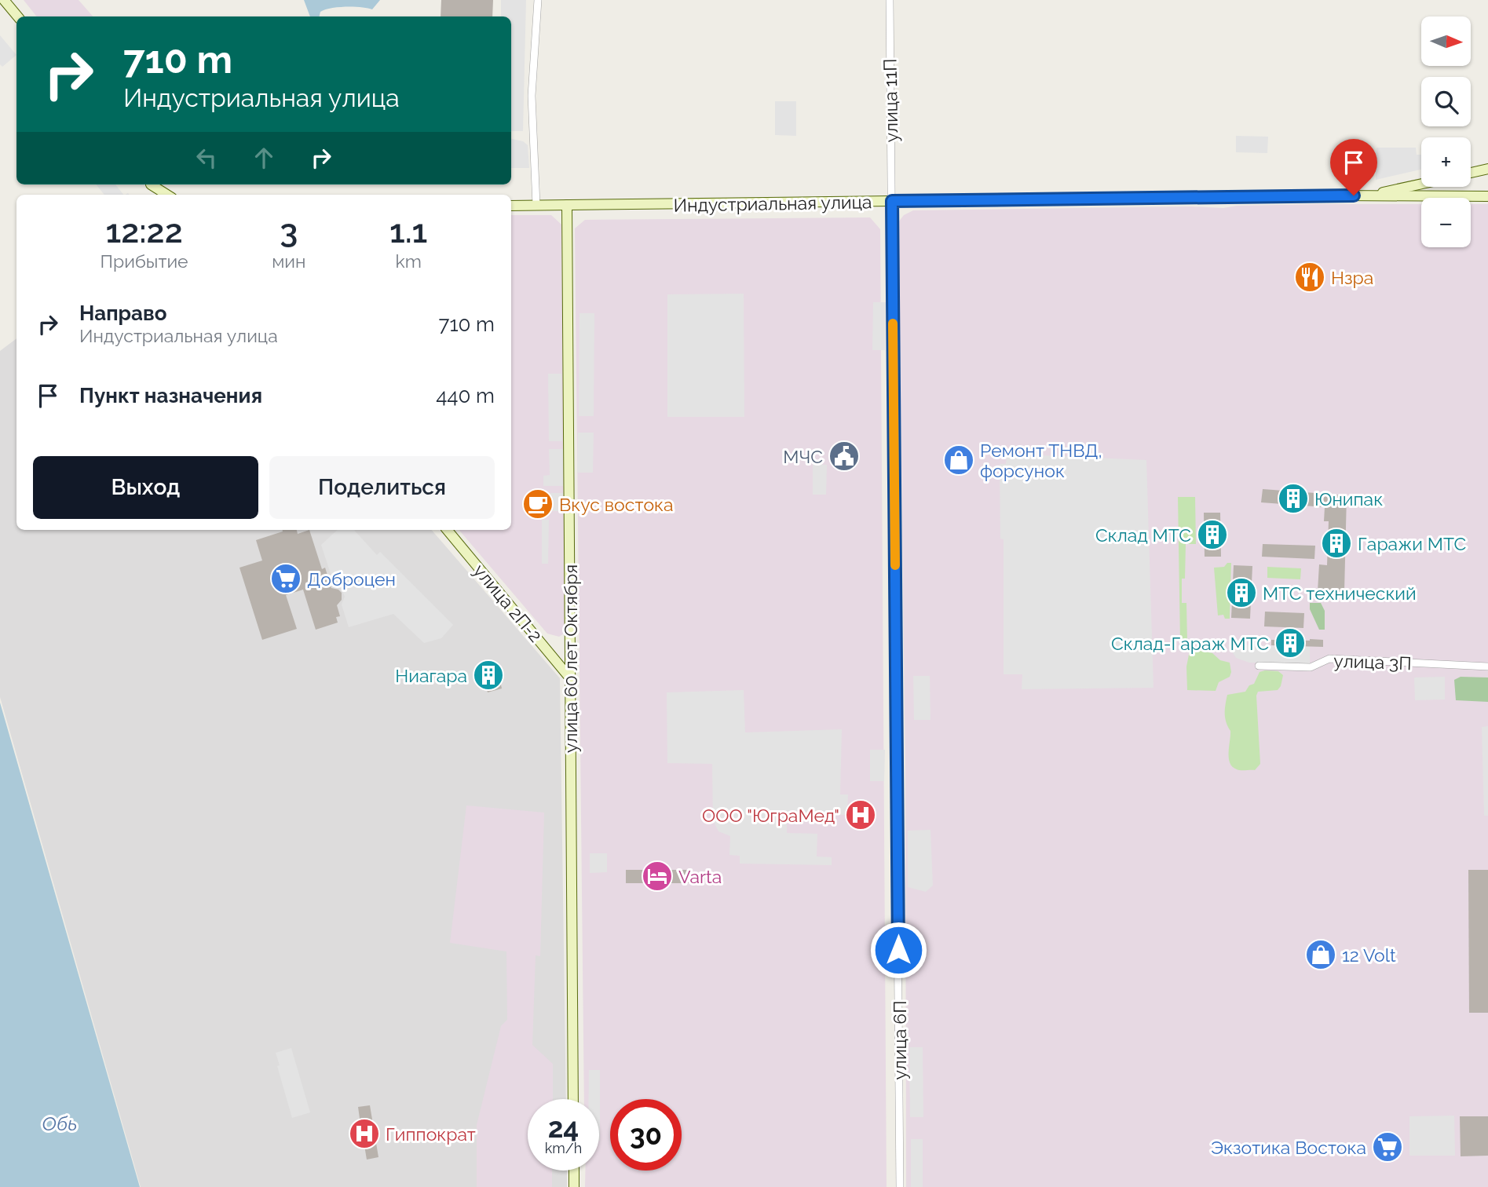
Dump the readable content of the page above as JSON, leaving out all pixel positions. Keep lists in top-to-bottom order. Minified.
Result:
{"streets":{"main road":["Индустриальная улица","улица 2П-2","улица 60 лет Октября"],"street":["улица 11П","улица 3П","улица 6П"]},"crossings":[["улица 11П","Индустриальная улица"],["улица 11П","улица 6П"],["Индустриальная улица","улица 60 лет Октября"],["Индустриальная улица","улица 6П"],["улица 2П-2","улица 60 лет Октября"]],"water":["Обь"],"places":{"restaurant":["Нзра"],"public building":["МЧС"],"shop":["Ремонт ТНВД, форсунок","12 Volt"],"building":["Юнипак","Склад МТС","Гаражи МТС","МТС технический","Склад-Гараж МТС","Ниагара"],"cafe":["Вкус востока"],"supermarket":["Доброцен","Экзотика Востока"],"hospital":["ООО \"ЮграМед\"","Гиппократ"],"hotel":["Varta"]},"north":"right","page":{"map_buttons":["+","−"],"turn":["710 m","Индустриальная улица"],"eta":["12:22","Прибытие","3","мин","1.1","km"],"list":[{"name":"Направо","note":"Индустриальная улица","value":"710 m"},{"name":"Пункт назначения","value":"440 m"}],"buttons":["Выход","Поделиться"],"speed":"24 km/h","limit":"30"}}
